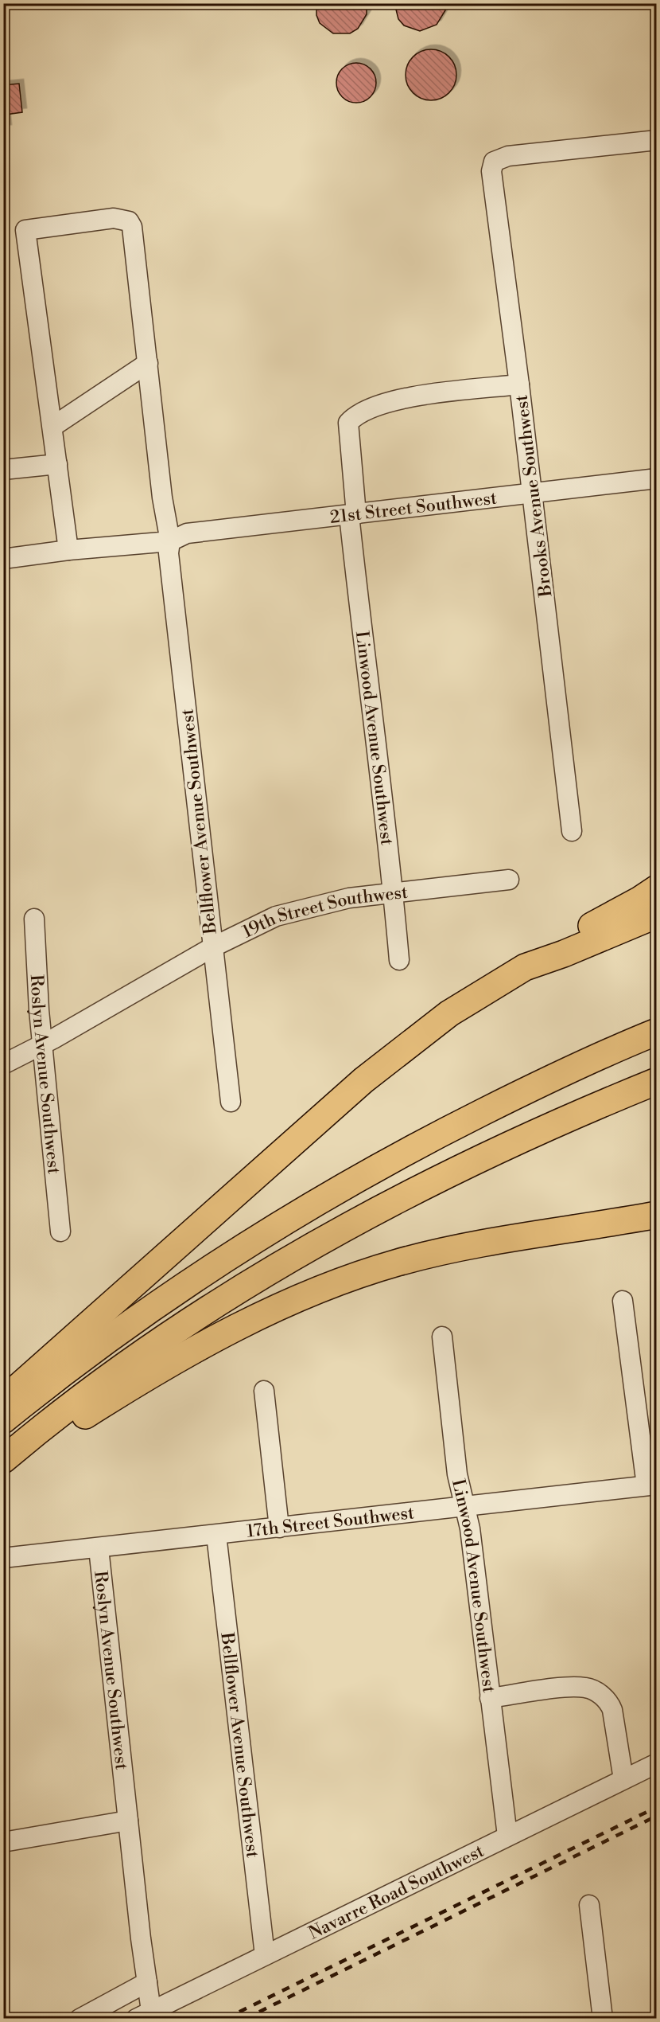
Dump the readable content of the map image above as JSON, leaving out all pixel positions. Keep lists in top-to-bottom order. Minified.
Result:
{"streets":{"street":["Brooks Avenue Southwest","21st Street Southwest","Linwood Avenue Southwest","Bellflower Avenue Southwest","19th Street Southwest","Roslyn Avenue Southwest","17th Street Southwest","Navarre Road Southwest"]},"crossings":[["Brooks Avenue Southwest","21st Street Southwest"],["Brooks Avenue Southwest","Linwood Avenue Southwest"],["21st Street Southwest","Linwood Avenue Southwest"],["21st Street Southwest","Bellflower Avenue Southwest"],["Linwood Avenue Southwest","19th Street Southwest"],["Linwood Avenue Southwest","17th Street Southwest"],["Linwood Avenue Southwest","Navarre Road Southwest"],["Bellflower Avenue Southwest","19th Street Southwest"],["Bellflower Avenue Southwest","17th Street Southwest"],["Bellflower Avenue Southwest","Navarre Road Southwest"],["19th Street Southwest","Roslyn Avenue Southwest"],["Roslyn Avenue Southwest","17th Street Southwest"],["Roslyn Avenue Southwest","Navarre Road Southwest"]]}
